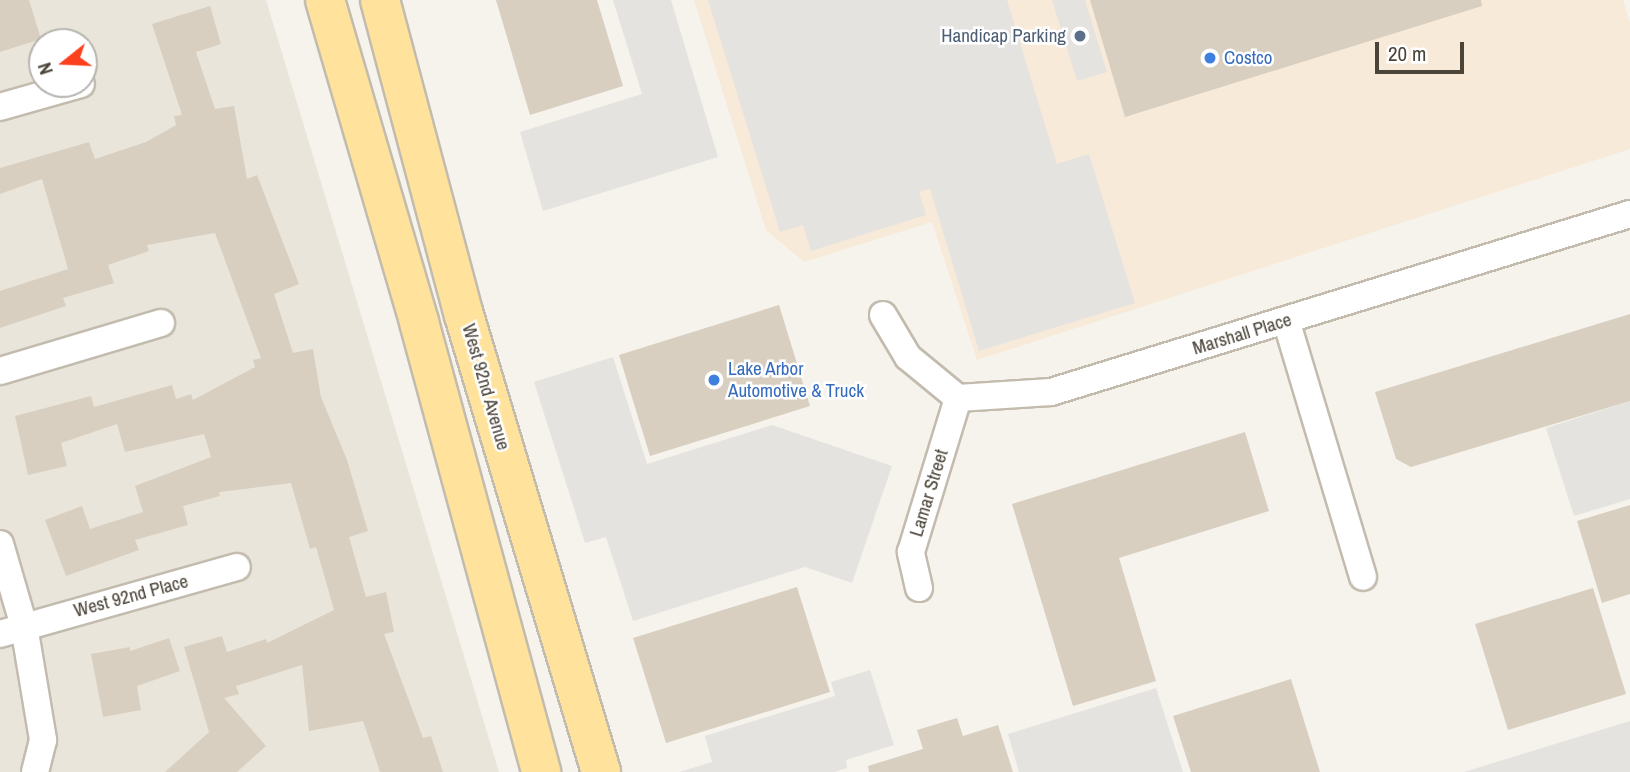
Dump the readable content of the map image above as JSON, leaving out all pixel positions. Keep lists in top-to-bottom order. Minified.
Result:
{"streets":{"main road":["West 92nd Avenue"],"street":["Marshall Place","Lamar Street","West 92nd Place"]},"crossings":[["Marshall Place","Lamar Street"]],"places":["Handicap Parking","Costco","Lake Arbor Automotive & Truck"],"scale_bar":"20 m","north":"left"}
